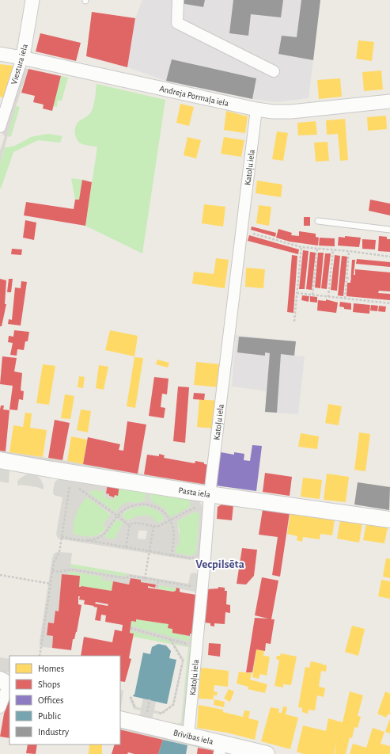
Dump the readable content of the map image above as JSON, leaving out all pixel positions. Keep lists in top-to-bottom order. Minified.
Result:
{"streets":{"main road":["Pasta iela","Brīvības iela"],"street":["Viestura iela","Andreja Pormaļa iela","Katoļu iela"]},"crossings":[["Viestura iela","Andreja Pormaļa iela"],["Andreja Pormaļa iela","Katoļu iela"],["Katoļu iela","Pasta iela"],["Katoļu iela","Brīvības iela"]],"districts":["Vecpilsēta"],"legend":["Homes","Shops","Offices","Public","Industry"]}
